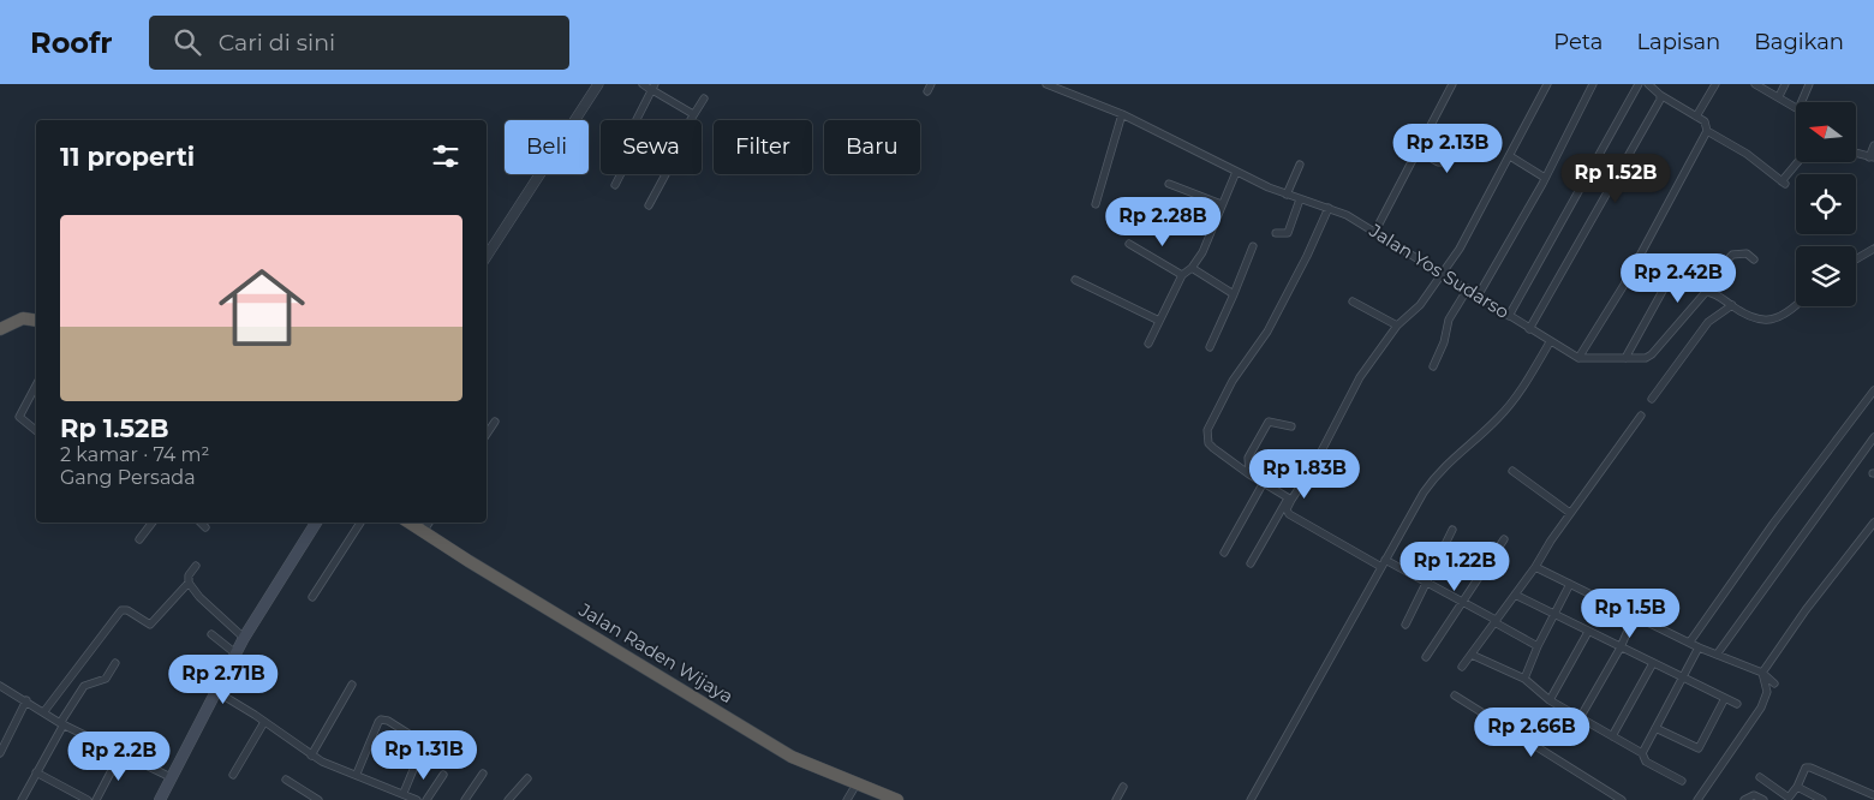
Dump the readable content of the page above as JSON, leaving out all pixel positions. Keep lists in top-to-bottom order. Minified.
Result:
{"streets":{"highway":["Jalan Raden Wijaya"],"street":["Jalan Yos Sudarso"]},"north":"left","page":{"header":"Roofr","search":"Cari di sini","nav":["Peta","Lapisan","Bagikan"],"chip":["Beli","Sewa","Filter","Baru"],"heading":"11 properti","price":["Rp 2.13B","Rp 1.52B","Rp 2.28B","Rp 2.42B","Rp 1.83B","Rp 1.22B","Rp 1.5B","Rp 2.71B","Rp 2.66B","Rp 1.31B","Rp 2.2B"],"list":[{"name":"Rp 1.52B","note":"2 kamar · 74 m² · Gang Persada"}]}}
